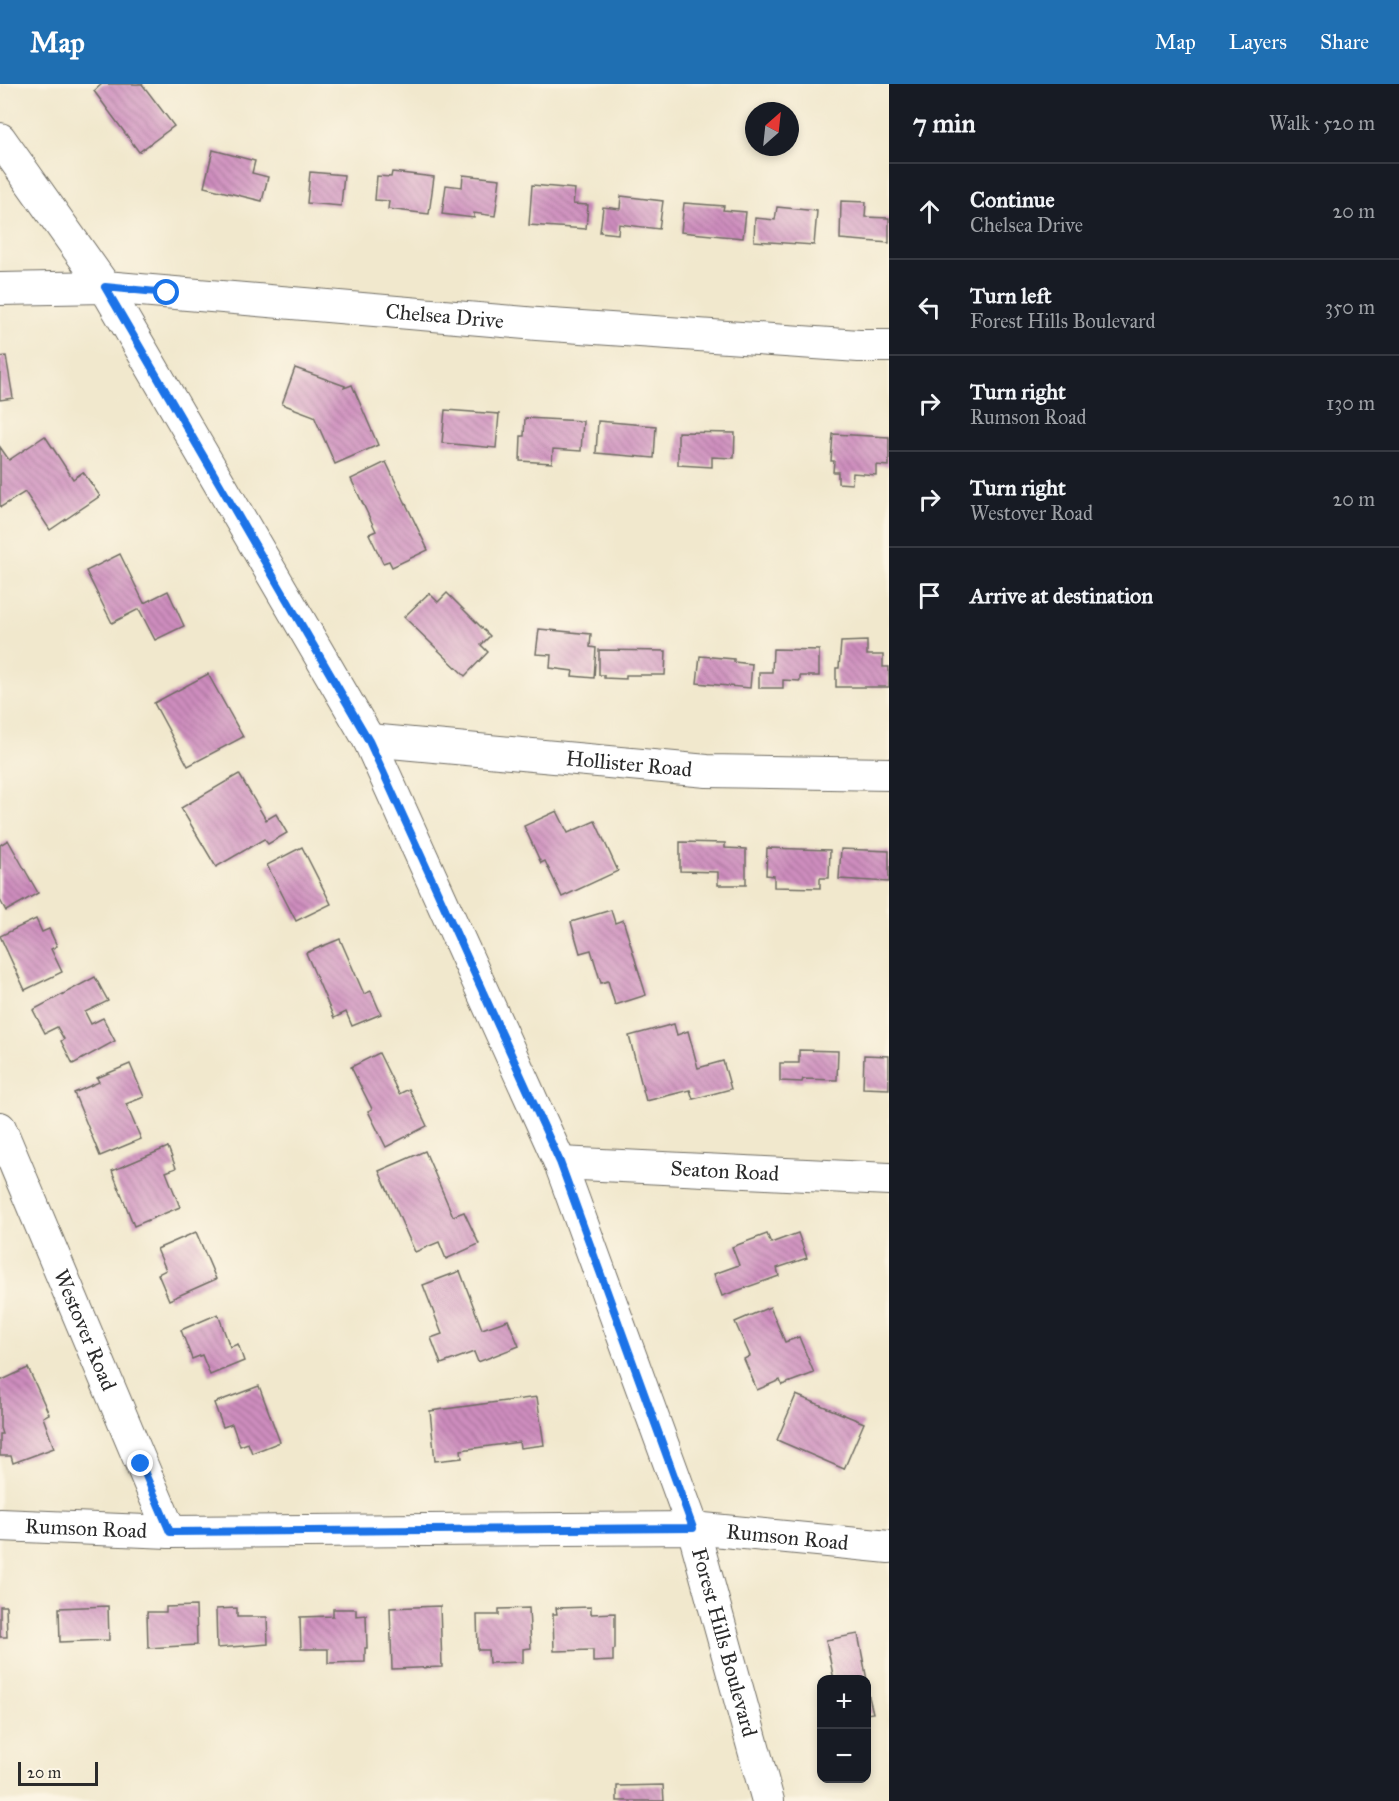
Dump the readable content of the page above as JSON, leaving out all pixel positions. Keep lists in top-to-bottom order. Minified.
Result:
{"streets":{"street":["Chelsea Drive","Hollister Road","Seaton Road","Westover Road","Rumson Road","Forest Hills Boulevard"]},"crossings":[["Chelsea Drive","Forest Hills Boulevard"],["Hollister Road","Forest Hills Boulevard"],["Seaton Road","Forest Hills Boulevard"],["Westover Road","Rumson Road"],["Rumson Road","Forest Hills Boulevard"]],"scale_bar":"20 m","north":"top right","page":{"header":"Map","nav":["Map","Layers","Share"],"heading":["7 min","Walk · 520 m"],"list":[["Continue","Chelsea Drive","20 m"],["Turn left","Forest Hills Boulevard","350 m"],["Turn right","Rumson Road","130 m"],["Turn right","Westover Road","20 m"],"Arrive at destination"],"map_buttons":["+","−"],"scale":"20 m"}}
